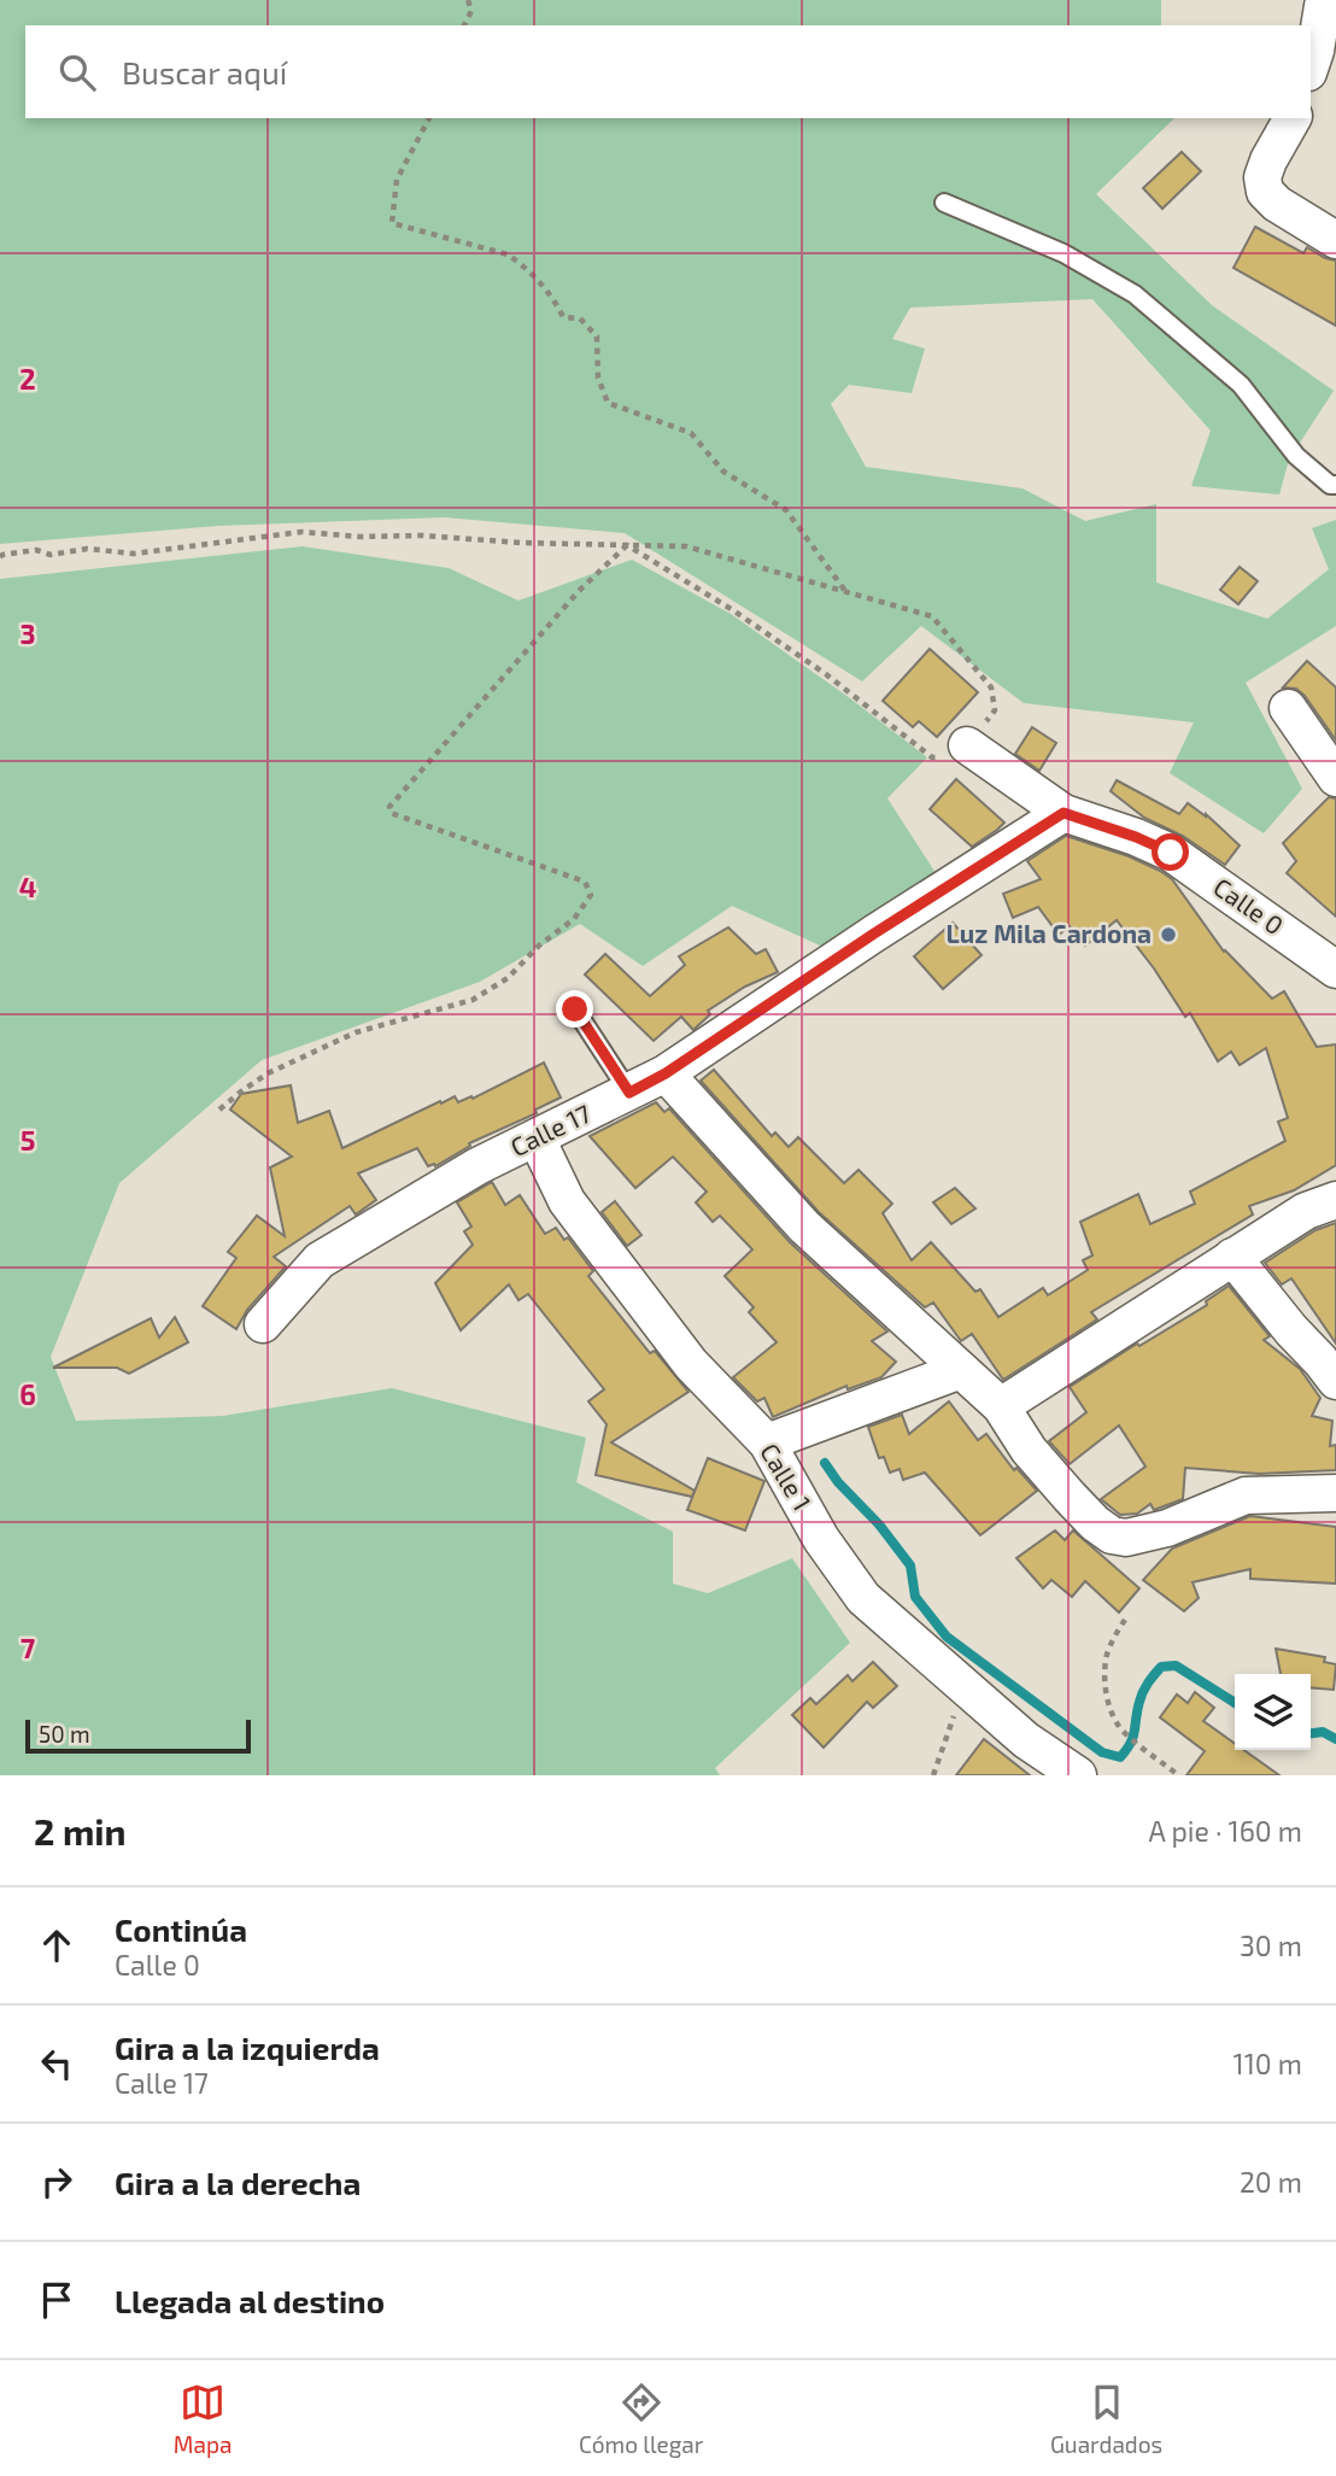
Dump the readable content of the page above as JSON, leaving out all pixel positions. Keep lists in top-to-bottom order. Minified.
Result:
{"streets":{"street":["Calle 0","Calle 17","Calle 1"]},"crossings":[["Calle 0","Calle 17"],["Calle 17","Calle 1"]],"places":["Luz Mila Cardona"],"scale_bar":"50 m","page":{"search":"Buscar aquí","scale":"50 m","heading":["2 min","A pie · 160 m"],"list":[["Continúa","Calle 0","30 m"],["Gira a la izquierda","Calle 17","110 m"],["Gira a la derecha","20 m"],"Llegada al destino"],"nav":["Mapa","Cómo llegar","Guardados"]},"grid":{"rows":["2","3","4","5","6","7"]}}
